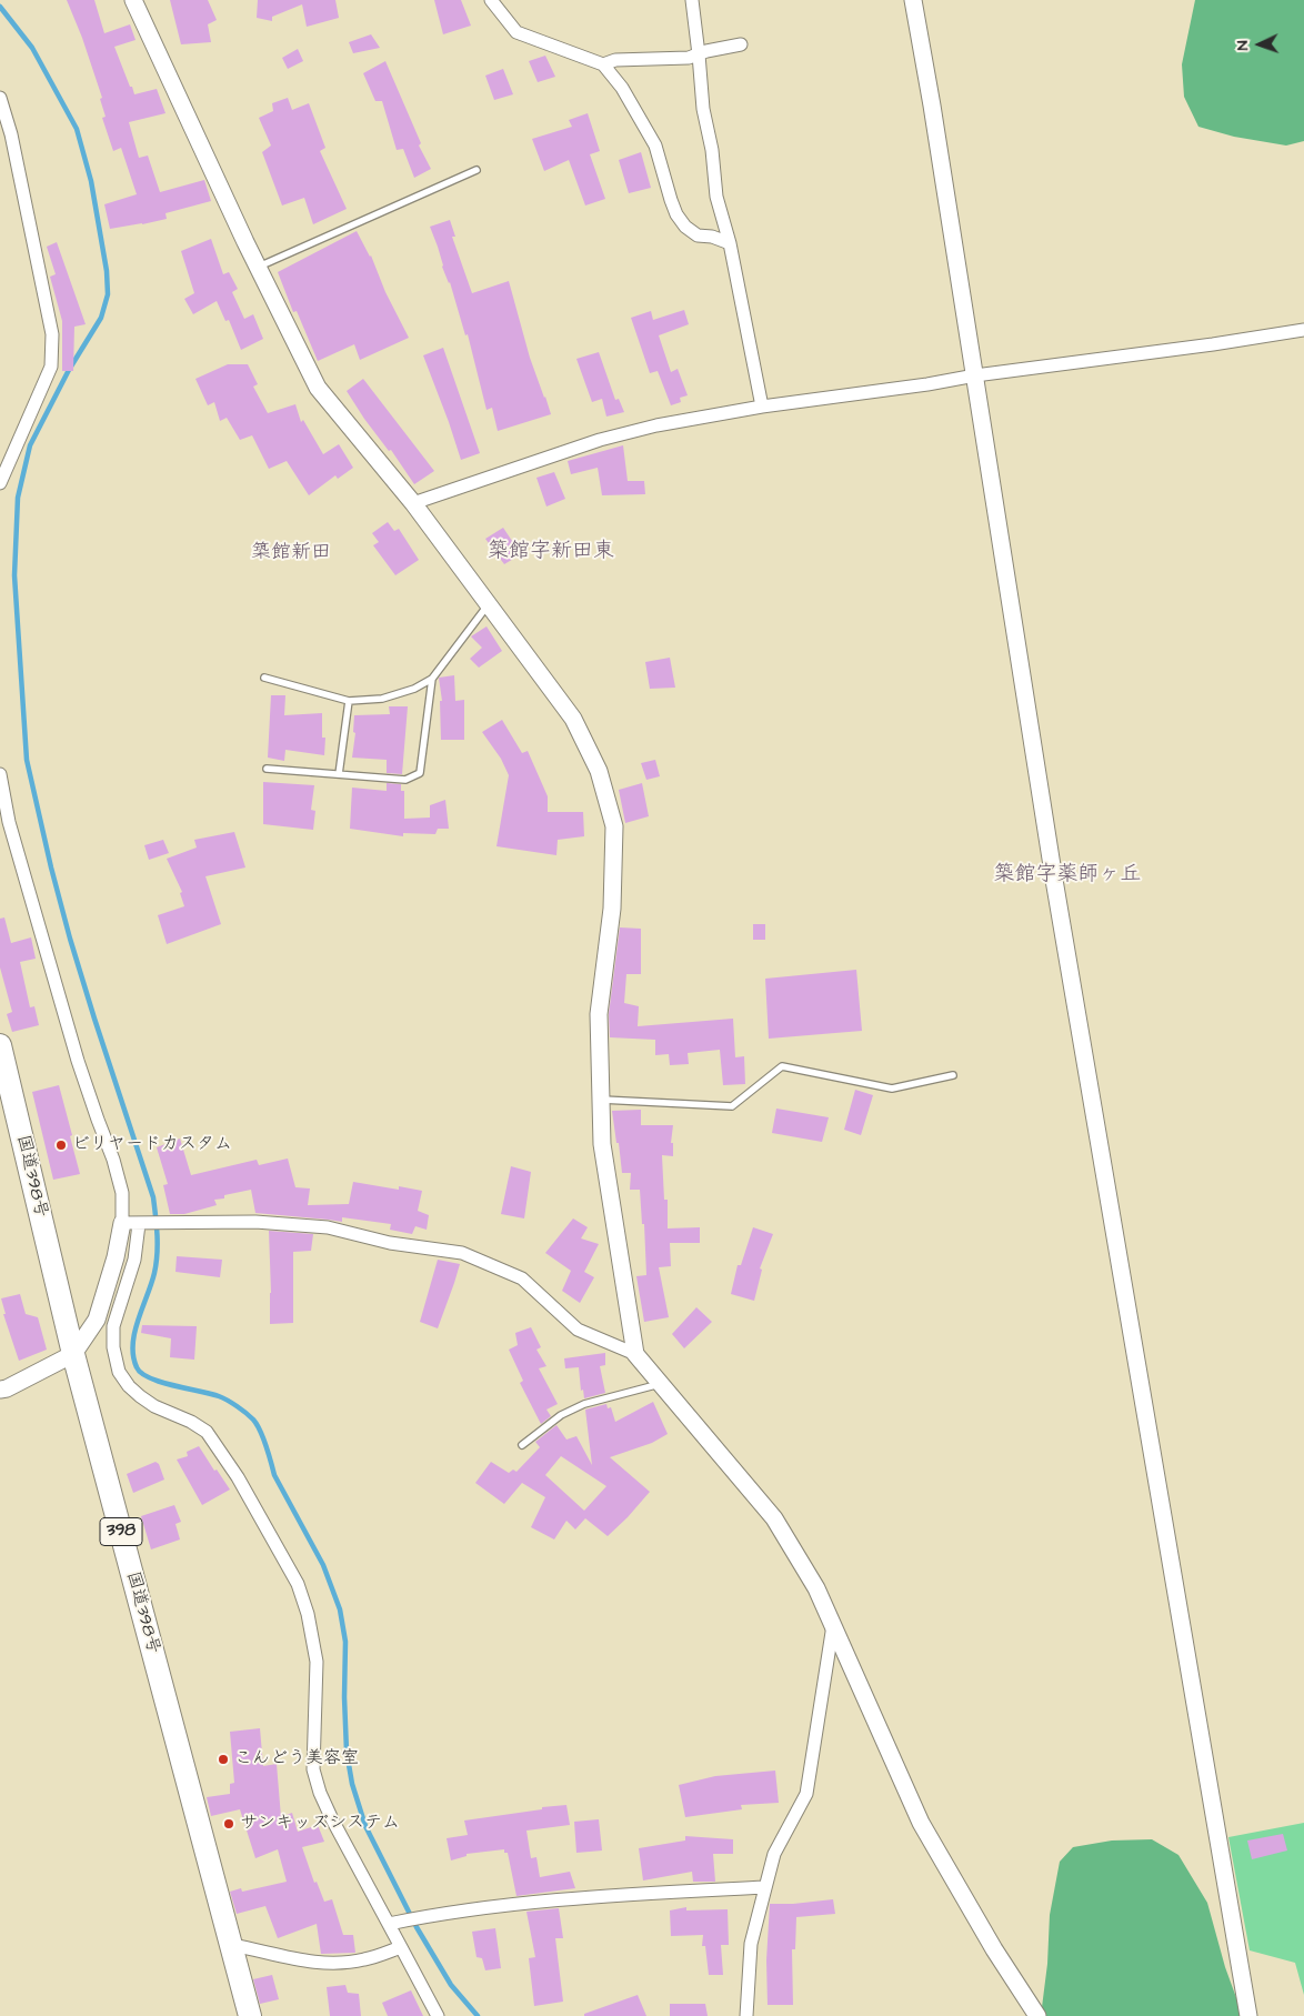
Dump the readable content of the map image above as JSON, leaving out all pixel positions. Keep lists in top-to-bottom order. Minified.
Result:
{"streets":{"highway":["国道398号","398"]},"districts":["築館字新田東","築館新田","築館字薬師ヶ丘"],"places":["ビリヤードカスタム","こんどう美容室","サンキッズシステム"],"north":"left"}
